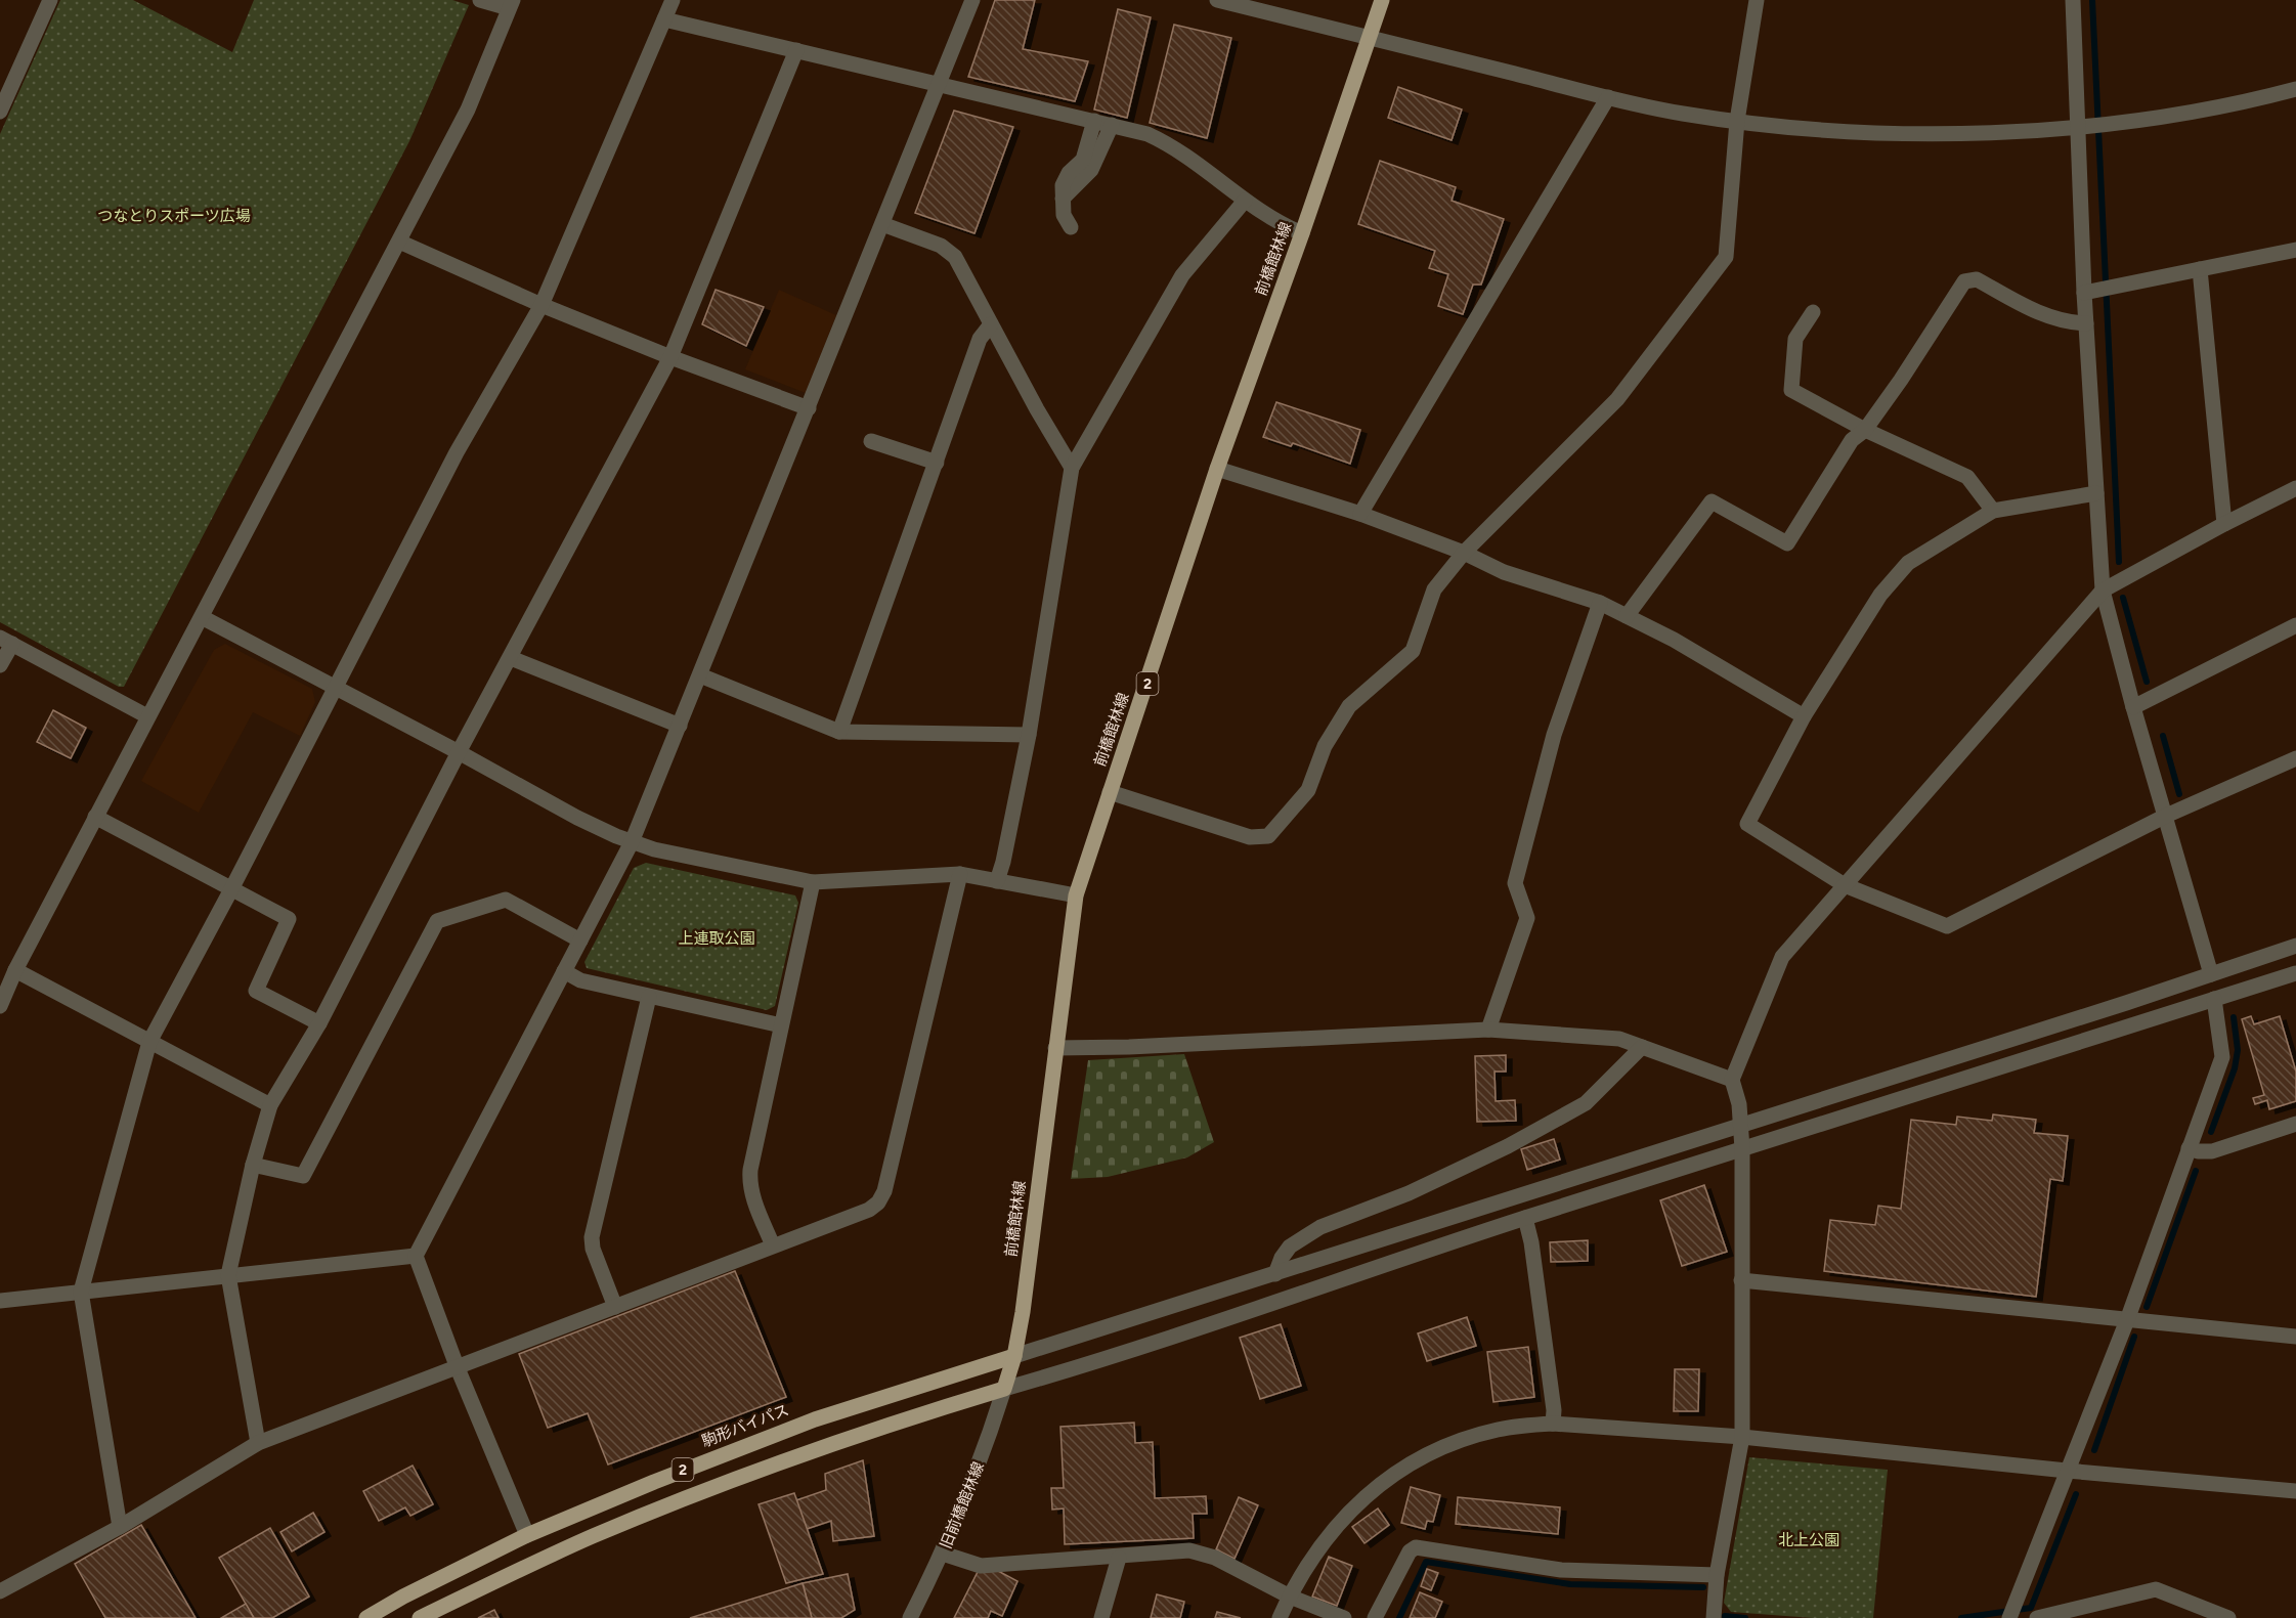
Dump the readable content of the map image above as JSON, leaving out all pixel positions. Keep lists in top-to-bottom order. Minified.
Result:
{"streets":{"main road":["前橋館林線","2","駒形バイパス"],"street":["旧前橋館林線"]},"crossings":[["前橋館林線","2"],["前橋館林線","駒形バイパス"],["前橋館林線","旧前橋館林線"],["2","旧前橋館林線"]],"parks":["つなとりスポーツ広場","上連取公園","北上公園"]}
